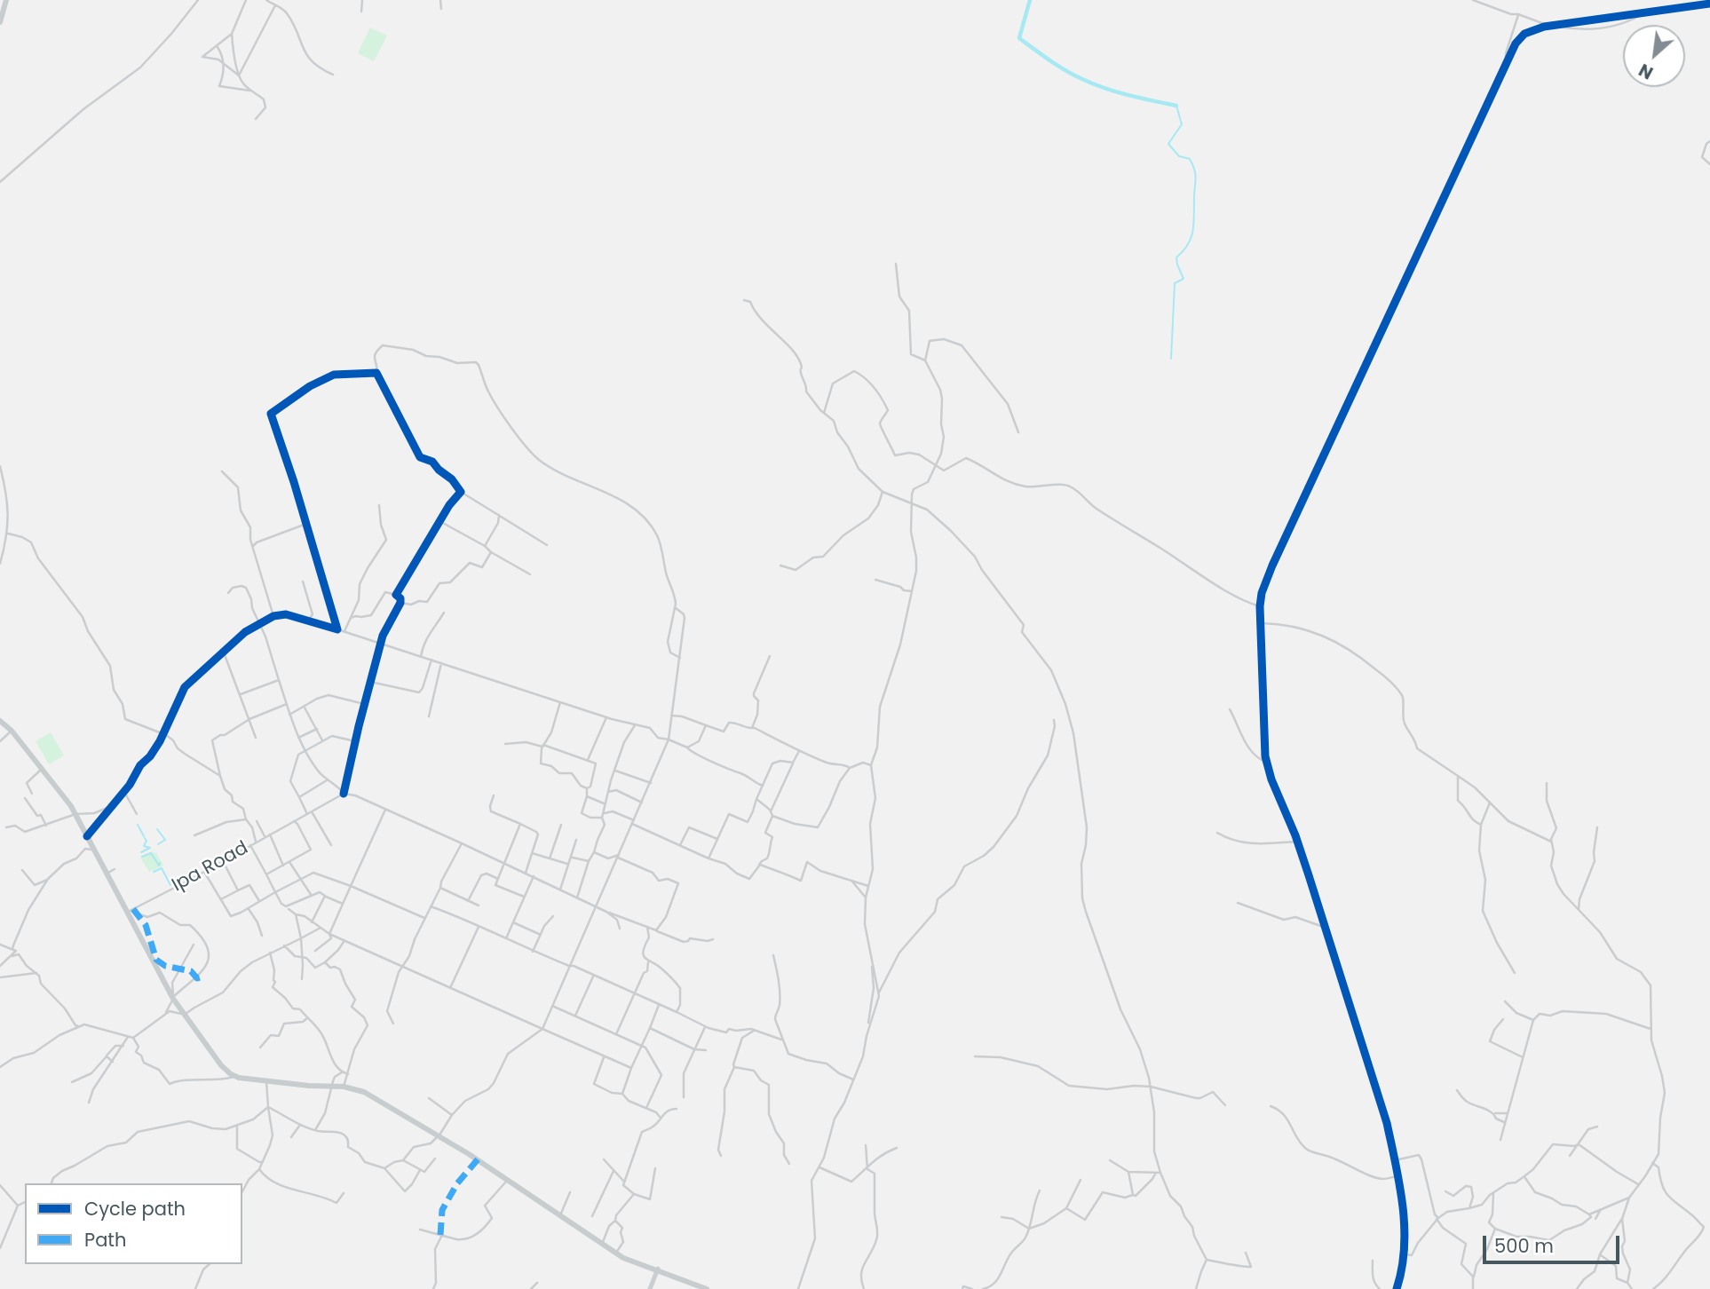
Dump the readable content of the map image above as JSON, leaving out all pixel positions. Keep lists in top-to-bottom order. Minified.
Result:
{"streets":{"street":["Ipa Road"]},"legend":["Cycle path","Path"],"scale_bar":"500 m","north":"bottom left"}
